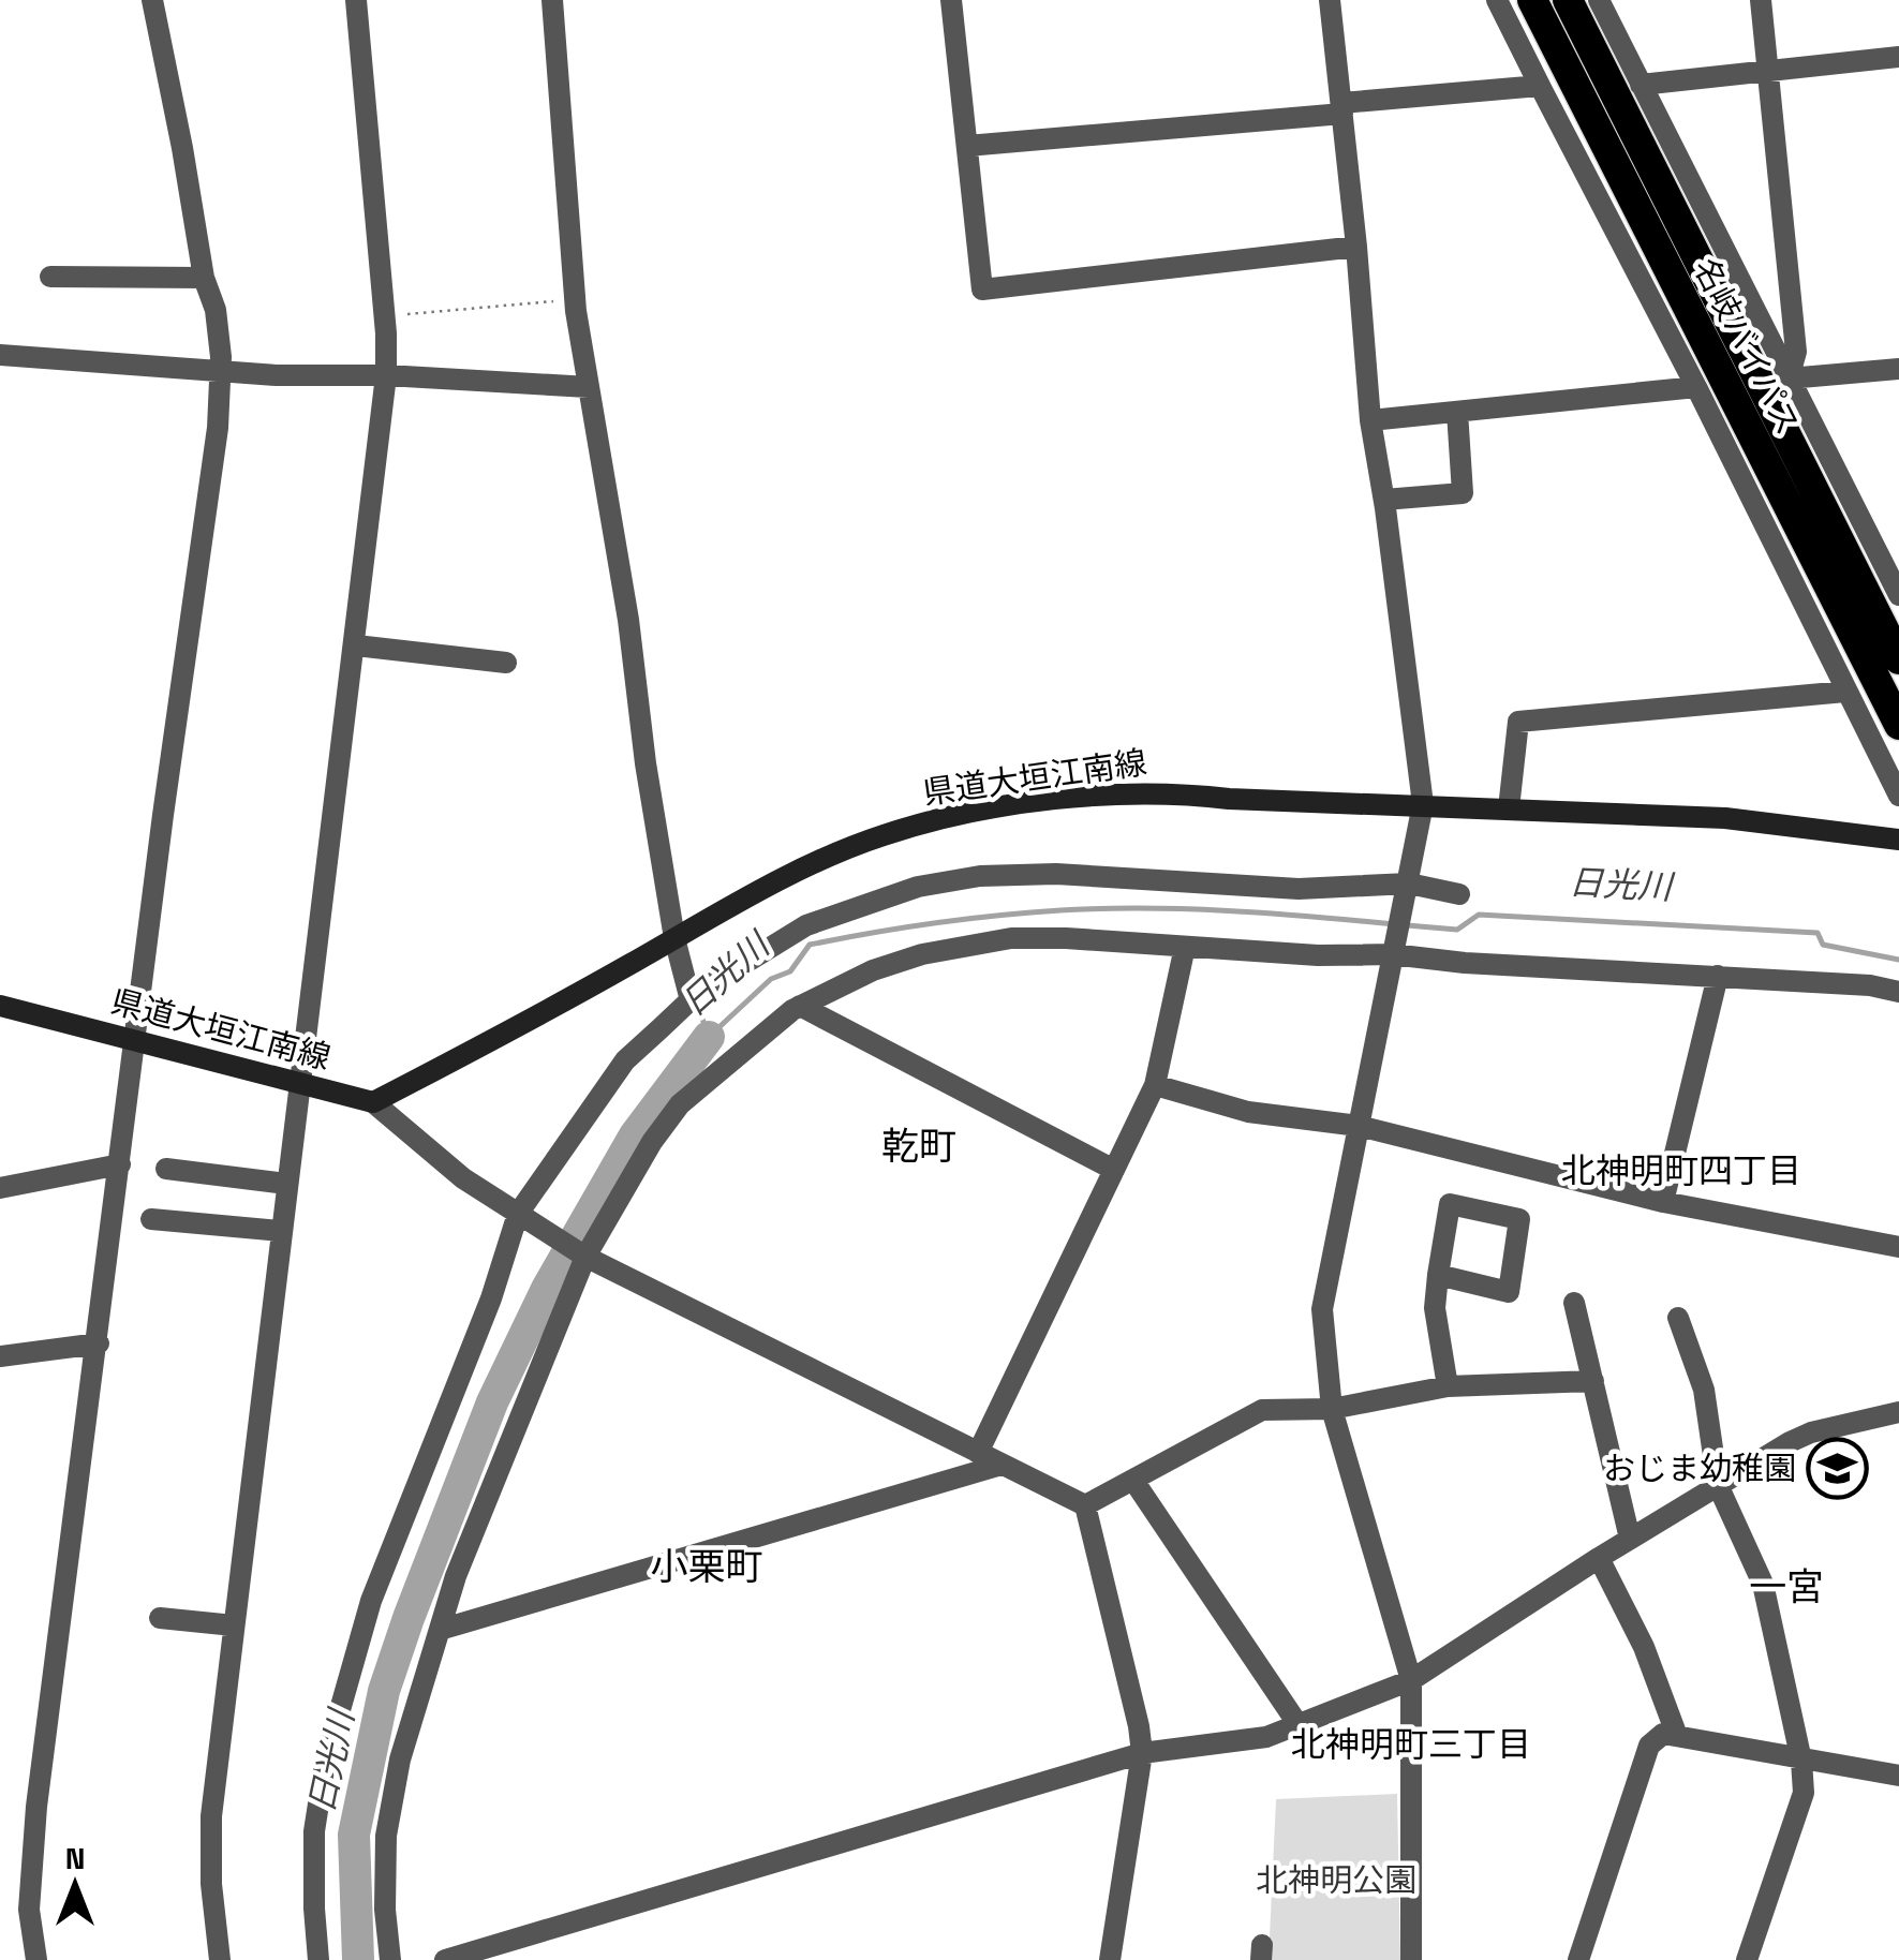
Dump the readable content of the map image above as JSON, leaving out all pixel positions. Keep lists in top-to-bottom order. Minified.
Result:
{"streets":{"highway":["名岐バイパス"],"main road":["県道大垣江南線"]},"districts":["乾町","北神明町四丁目","小栗町","一宮","北神明町三丁目"],"water":["日光川"],"parks":["北神明公園"],"places":{"school or university":["おじま幼稚園"]},"north":"top"}
